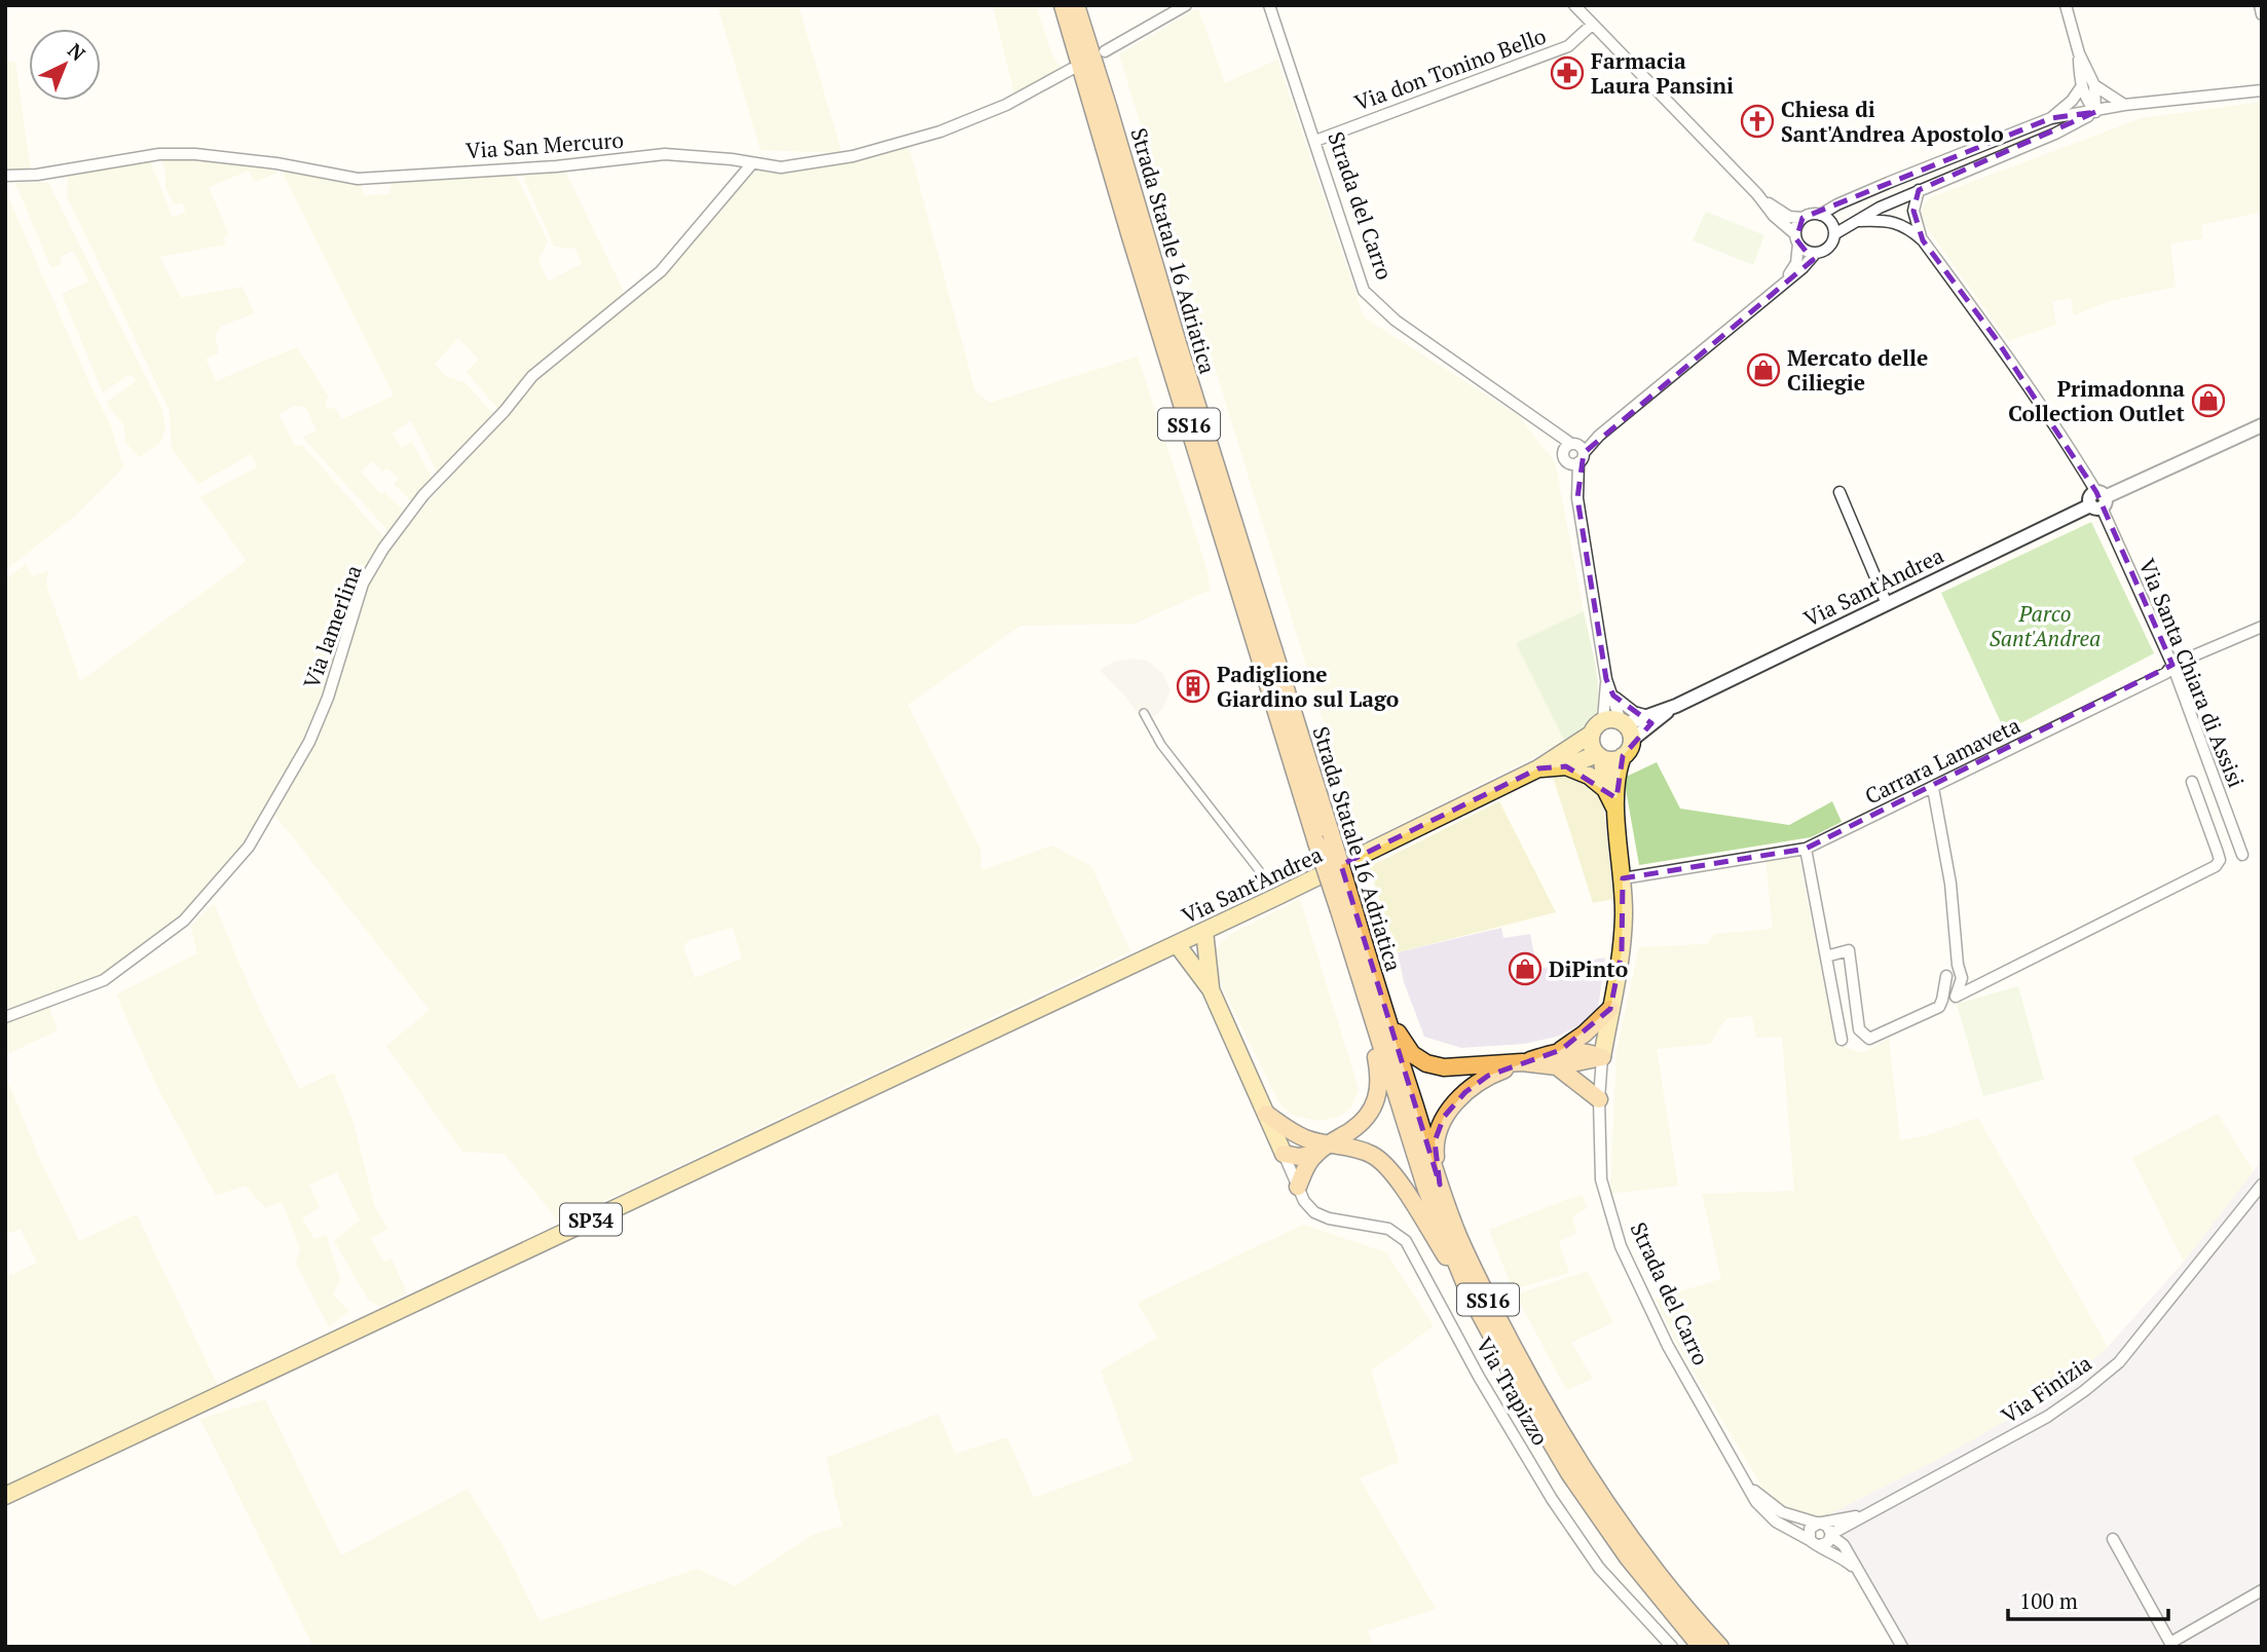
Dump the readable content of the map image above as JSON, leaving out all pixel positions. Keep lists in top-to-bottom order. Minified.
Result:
{"streets":{"highway":["Strada Statale 16 Adriatica","SS16"],"main road":["Strada del Carro","Via Sant'Andrea","SP34"],"street":["Via don Tonino Bello","Via San Mercuro","Via lamerlina","Via Santa Chiara di Assisi","Carrara Lamaveta","Via Finizia","Via Trapizzo"]},"crossings":[["Via don Tonino Bello","Strada del Carro"],["Via San Mercuro","Via lamerlina"],["Strada del Carro","Via Sant'Andrea"],["Strada del Carro","Carrara Lamaveta"],["Strada del Carro","Via Finizia"],["Via Sant'Andrea","Via Santa Chiara di Assisi"],["Via Sant'Andrea","SP34"],["Via Santa Chiara di Assisi","Carrara Lamaveta"]],"parks":["Parco Sant'Andrea"],"places":{"pharmacy":["Farmacia Laura Pansini"],"church":["Chiesa di Sant'Andrea Apostolo"],"shop":["Mercato delle Ciliegie","Primadonna Collection Outlet","DiPinto"],"building":["Padiglione Giardino sul Lago"]},"scale_bar":"100 m","north":"top right"}
